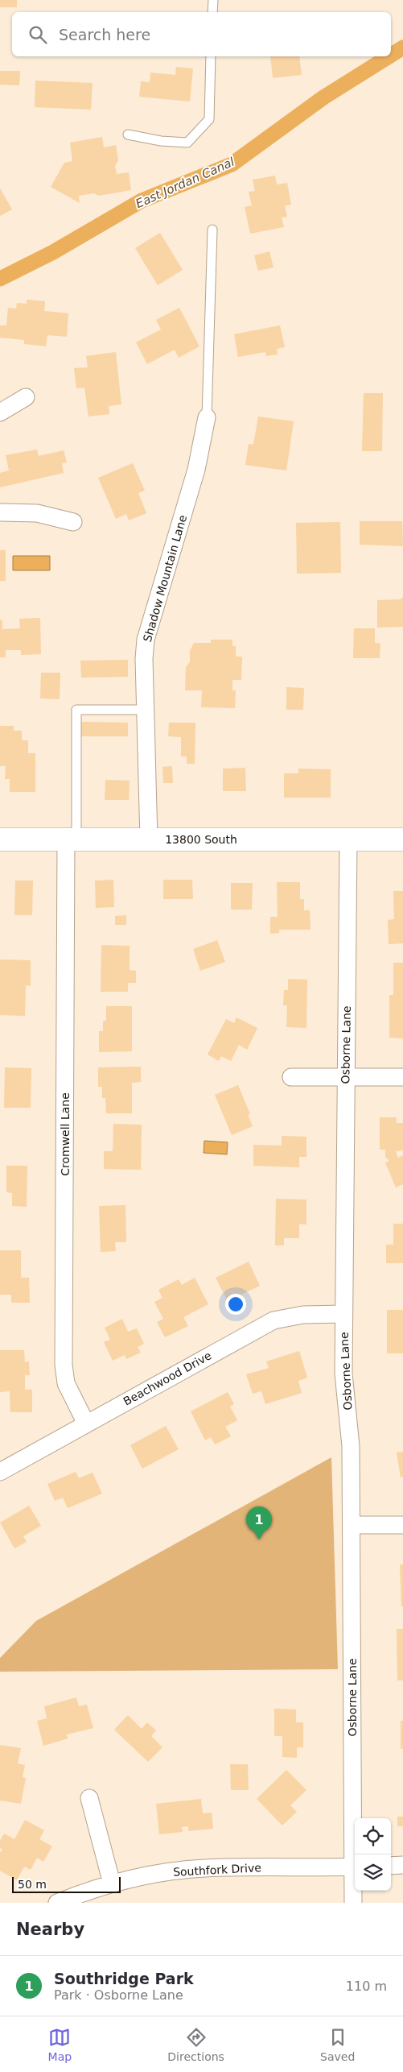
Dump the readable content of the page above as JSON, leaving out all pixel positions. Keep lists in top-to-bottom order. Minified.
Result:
{"streets":{"main road":["13800 South"],"street":["Shadow Mountain Lane","Osborne Lane","Cromwell Lane","Beachwood Drive","Southfork Drive"]},"crossings":[["Shadow Mountain Lane","13800 South"],["13800 South","Osborne Lane"],["13800 South","Cromwell Lane"],["Osborne Lane","Beachwood Drive"],["Cromwell Lane","Beachwood Drive"]],"water":["East Jordan Canal"],"scale_bar":"50 m","page":{"search":"Search here","pins":"1","scale":"50 m","heading":"Nearby","list":[{"mark":"1","name":"Southridge Park","note":"Park · Osborne Lane","value":"110 m"}],"nav":["Map","Directions","Saved"]}}
